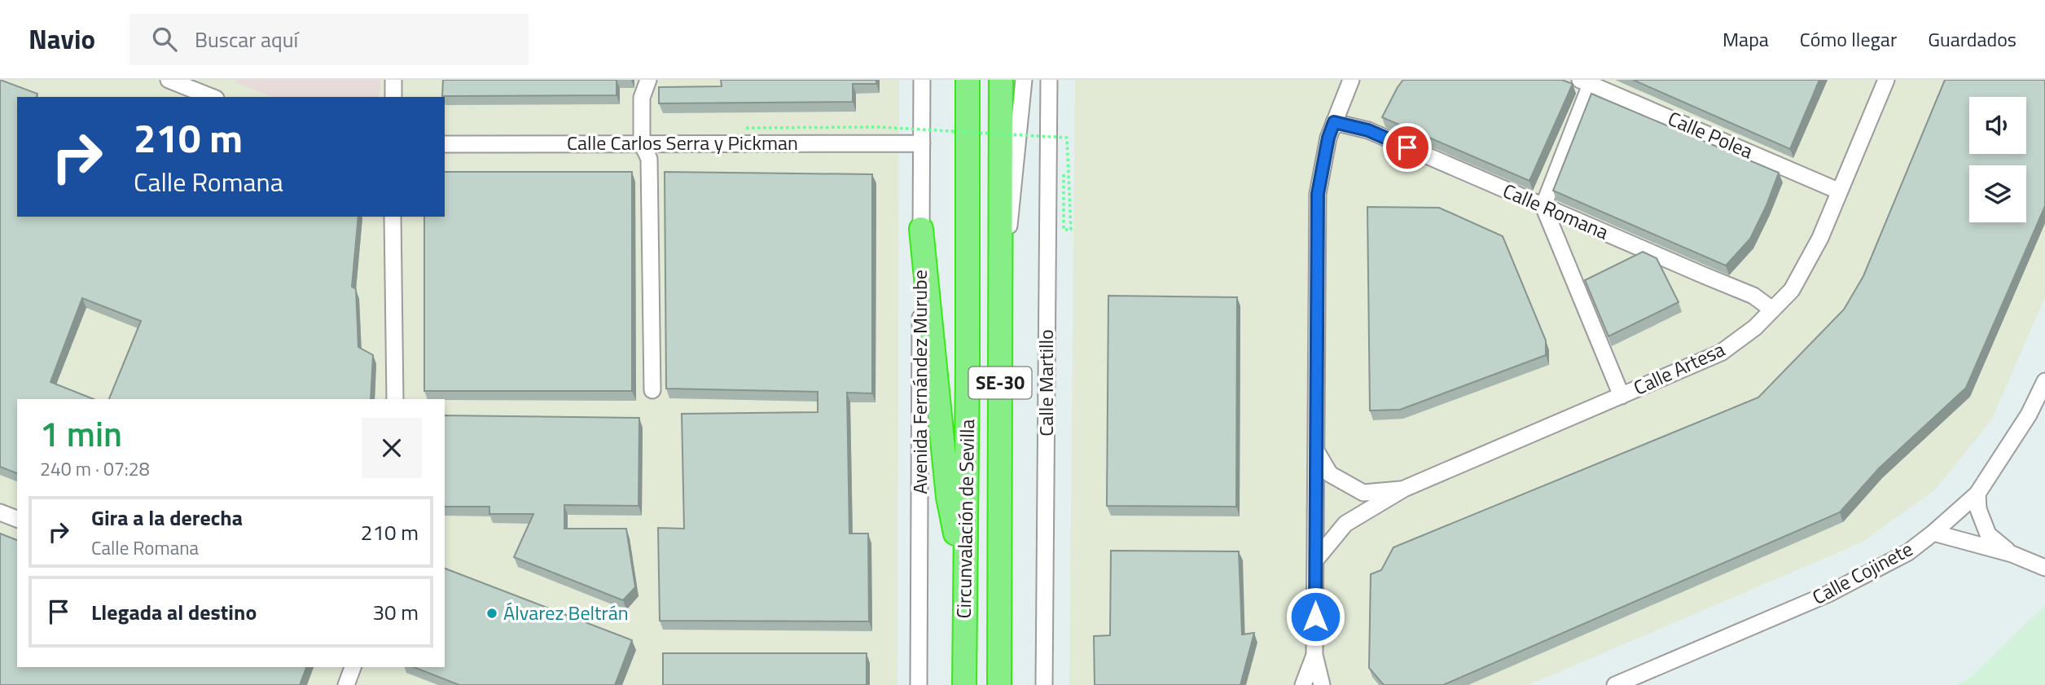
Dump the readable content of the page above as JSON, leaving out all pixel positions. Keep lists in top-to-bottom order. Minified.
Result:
{"streets":{"highway":["SE-30","Circunvalación de Sevilla"],"street":["Calle Polea","Calle Carlos Serra y Pickman","Calle Romana","Calle Artesa","Avenida Fernández Murube","Calle Martillo","Calle Cojinete"]},"crossings":[["Calle Polea","Calle Artesa"],["Calle Carlos Serra y Pickman","Avenida Fernández Murube"],["Calle Romana","Calle Artesa"]],"places":["Álvarez Beltrán"],"page":{"header":"Navio","search":"Buscar aquí","nav":["Mapa","Cómo llegar","Guardados"],"turn":["210 m","Calle Romana"],"heading":["1 min","240 m · 07:28"],"list":[{"name":"Gira a la derecha","note":"Calle Romana","value":"210 m"},{"name":"Llegada al destino","value":"30 m"}]}}
